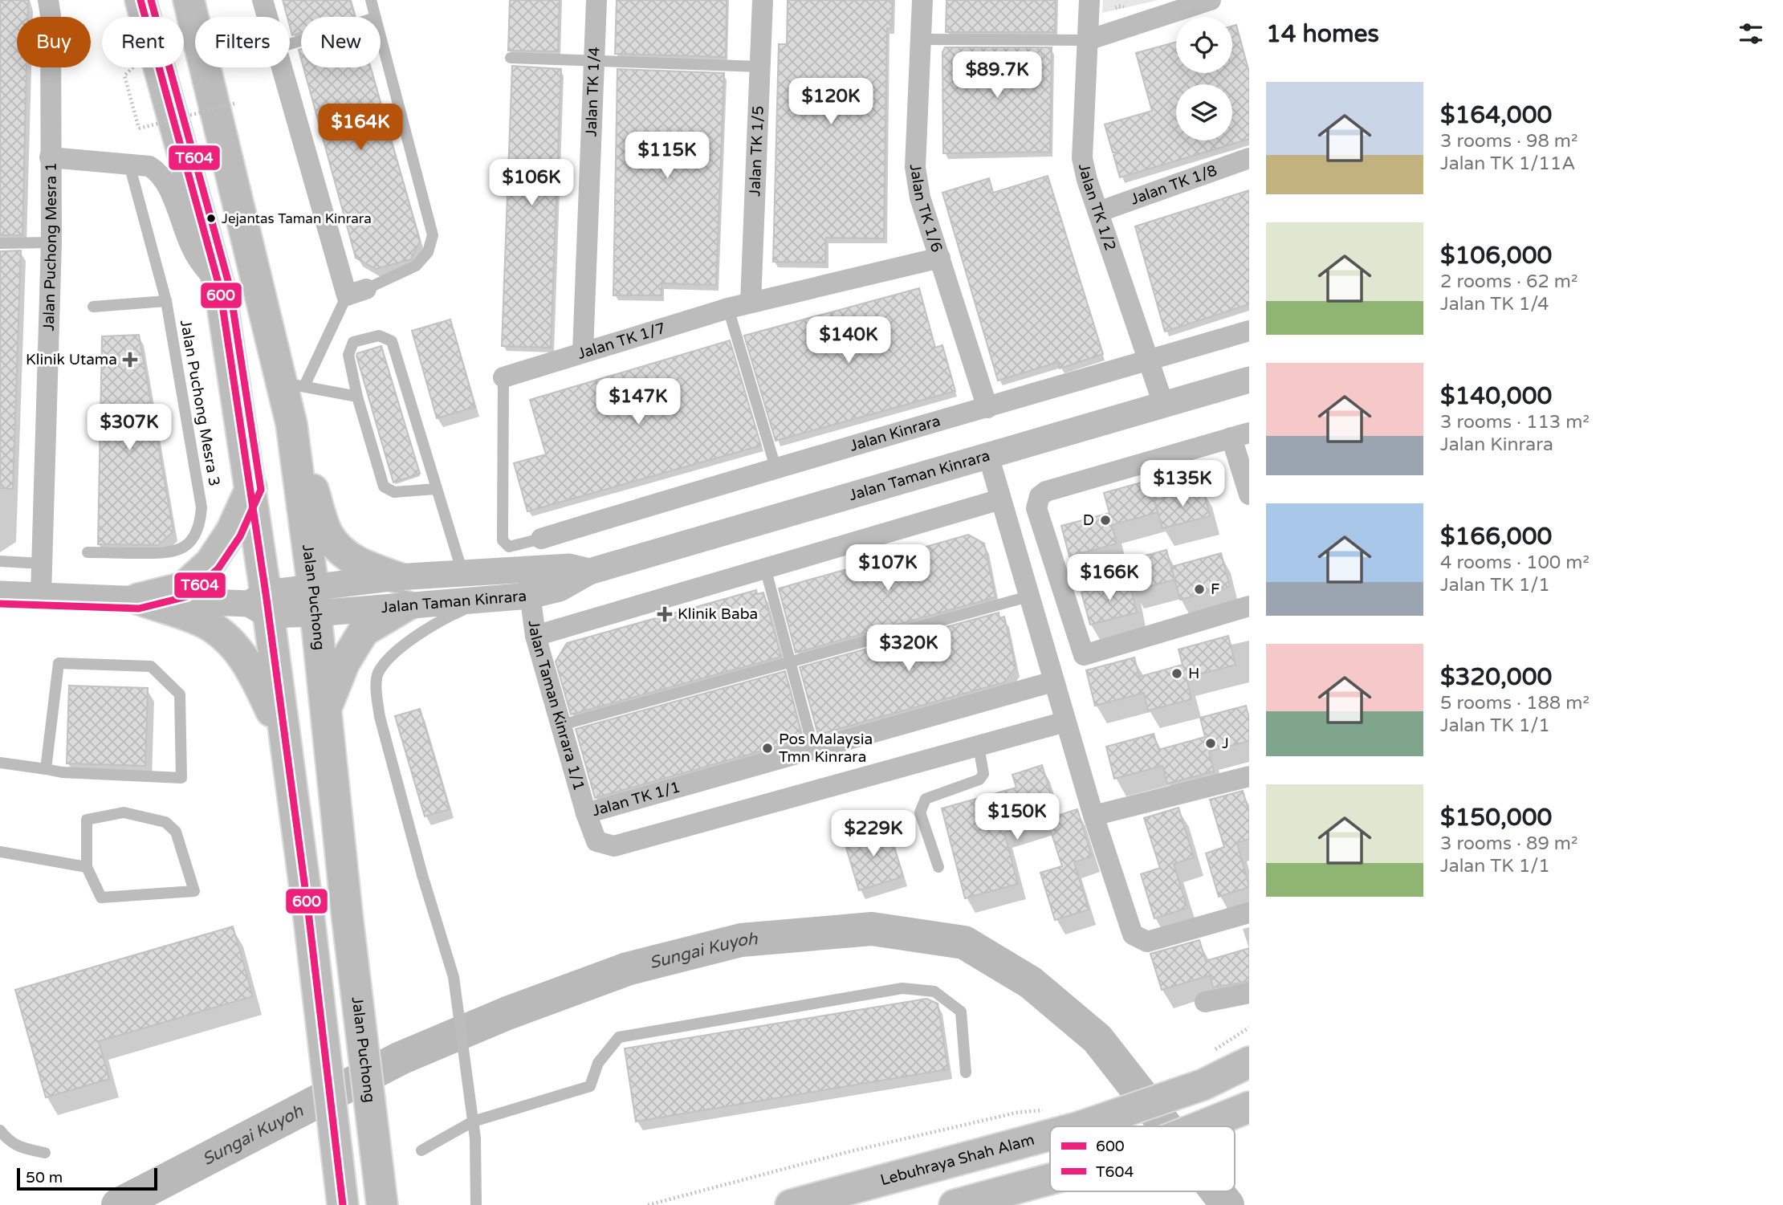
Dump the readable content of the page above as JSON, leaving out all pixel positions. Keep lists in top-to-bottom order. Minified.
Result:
{"streets":{"main road":["Jalan Puchong","Lebuhraya Shah Alam"],"street":["Jalan TK 1/4","Jalan TK 1/5","Jalan TK 1/8","Jalan TK 1/2","Jalan TK 1/6","Jalan Puchong Mesra 1","Jalan TK 1/7","Jalan Kinrara","Jalan Taman Kinrara","Jalan Taman Kinrara 1/1","Jalan TK 1/1"],"lane":["Jalan Puchong Mesra 3"]},"crossings":[["Jalan TK 1/4","Jalan TK 1/7"],["Jalan TK 1/5","Jalan TK 1/7"],["Jalan TK 1/8","Jalan TK 1/2"],["Jalan TK 1/2","Jalan Kinrara"],["Jalan TK 1/2","Jalan Taman Kinrara"],["Jalan TK 1/6","Jalan TK 1/7"],["Jalan TK 1/6","Jalan Kinrara"],["Jalan TK 1/7","Jalan Kinrara"],["Jalan Taman Kinrara","Jalan Puchong"],["Jalan Taman Kinrara","Jalan Taman Kinrara 1/1"],["Jalan Taman Kinrara 1/1","Jalan TK 1/1"]],"water":["Sungai Kuyoh"],"places":{"other":["Jejantas Taman Kinrara","D","F","H","J","Pos Malaysia Tmn Kinrara"],"health":["Klinik Utama","Klinik Baba"]},"lines":["transit line 600","transit line T604"],"legend":["600","T604"],"scale_bar":"50 m","page":{"heading":"14 homes","chip":["Buy","Rent","Filters","New"],"price":["$89.7K","$120K","$164K","$115K","$106K","$140K","$147K","$307K","$135K","$107K","$166K","$320K","$150K","$229K"],"list":[{"name":"$164,000","note":"3 rooms · 98 m² · Jalan TK 1/11A"},{"name":"$106,000","note":"2 rooms · 62 m² · Jalan TK 1/4"},{"name":"$140,000","note":"3 rooms · 113 m² · Jalan Kinrara"},{"name":"$166,000","note":"4 rooms · 100 m² · Jalan TK 1/1"},{"name":"$320,000","note":"5 rooms · 188 m² · Jalan TK 1/1"},{"name":"$150,000","note":"3 rooms · 89 m² · Jalan TK 1/1"}],"scale":"50 m"}}
